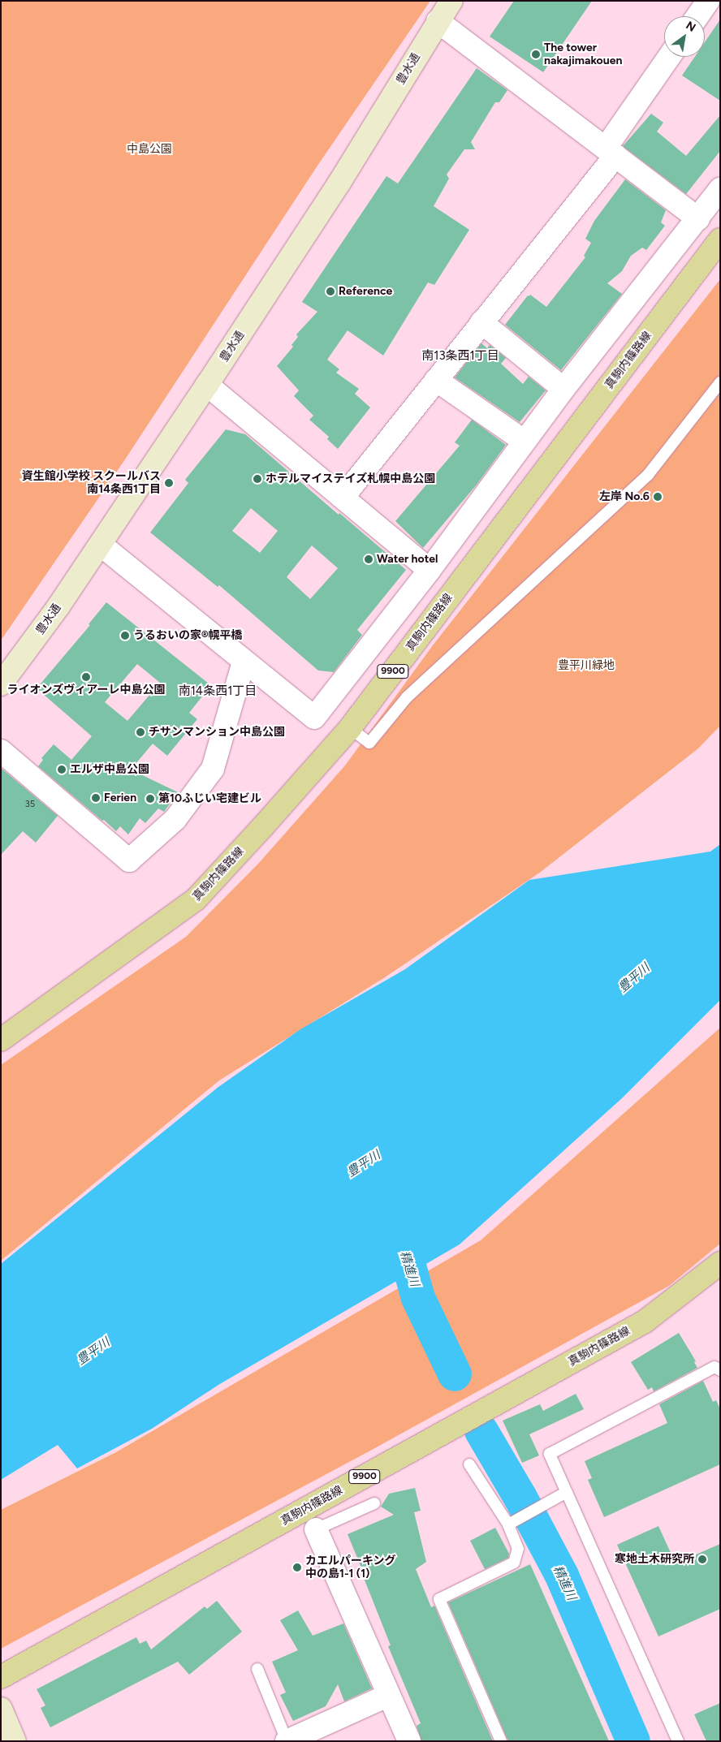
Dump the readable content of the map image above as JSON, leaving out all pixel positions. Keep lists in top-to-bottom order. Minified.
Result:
{"streets":{"main road":["真駒内篠路線","9900"],"street":["豊水通"]},"districts":["南13条西1丁目","南14条西1丁目"],"water":["豊平川","精進川"],"parks":["中島公園","豊平川緑地"],"places":["The tower nakajimakouen","Reference","ホテルマイステイズ札幌中島公園","資生館小学校 スクールバス 南14条西1丁目","左岸 No.6","Water hotel","うるおいの家®幌平橋","ライオンズヴィアーレ中島公園","チサンマンション中島公園","エルザ中島公園","Ferien","第10ふじい宅建ビル","寒地土木研究所","カエルパーキング 中の島1-1 (1)"],"house_numbers":["35"],"north":"top right"}
